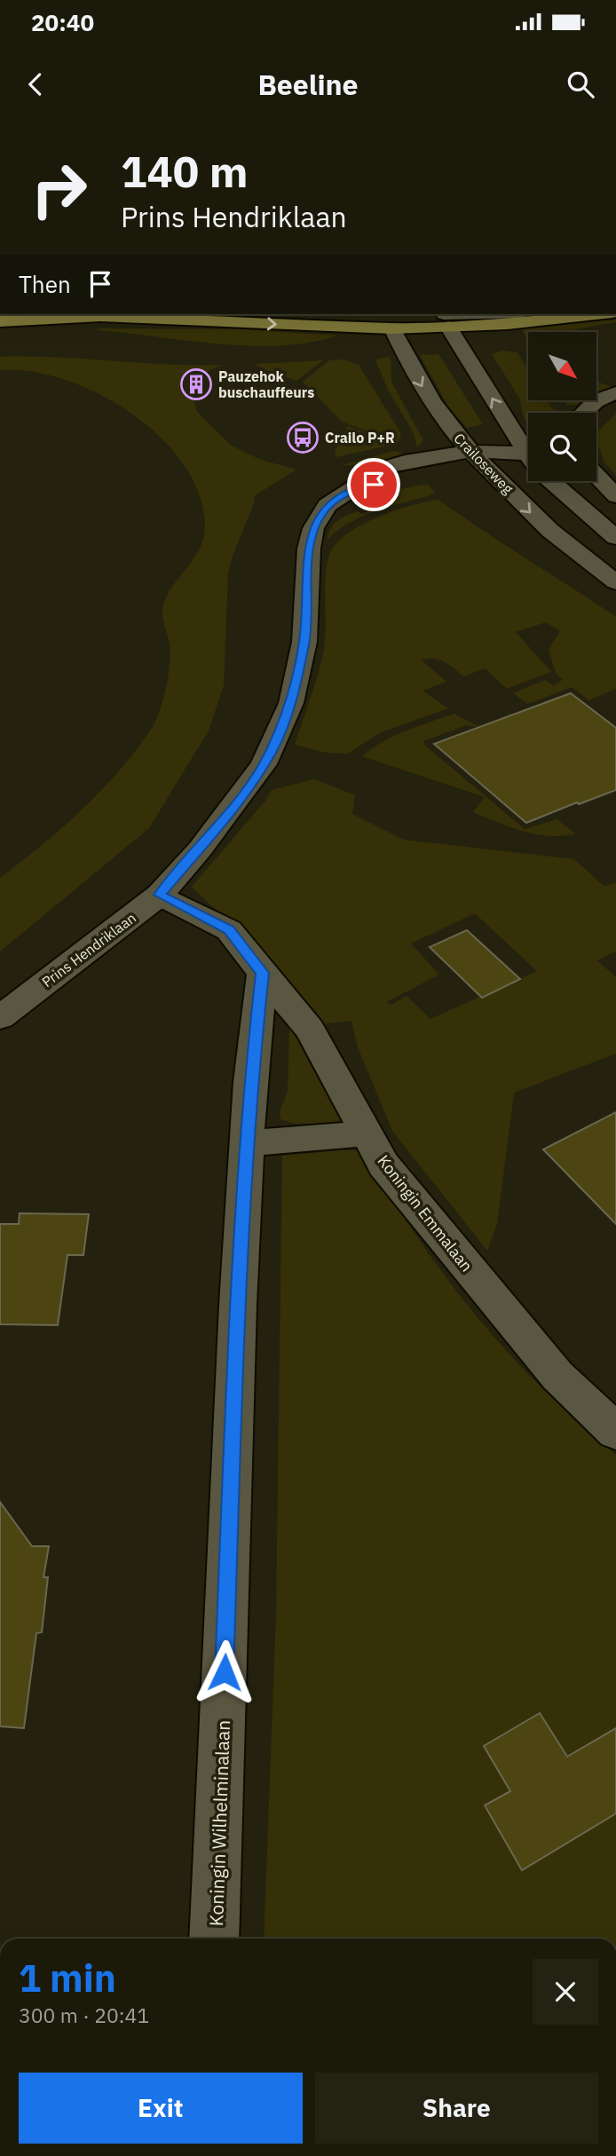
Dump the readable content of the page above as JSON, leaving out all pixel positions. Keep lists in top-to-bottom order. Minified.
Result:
{"streets":{"main road":["Crailoseweg","Prins Hendriklaan","Koningin Emmalaan","Koningin Wilhelminalaan"]},"crossings":[["Crailoseweg","Prins Hendriklaan"],["Koningin Emmalaan","Koningin Wilhelminalaan"]],"places":{"building":["Pauzehok buschauffeurs"],"bus stop":["Crailo P+R"]},"north":"bottom right","page":{"status":"20:40","header":"Beeline","turn":["140 m","Prins Hendriklaan"],"then":"Then","heading":["1 min","300 m · 20:41"],"buttons":["Exit","Share"]}}
